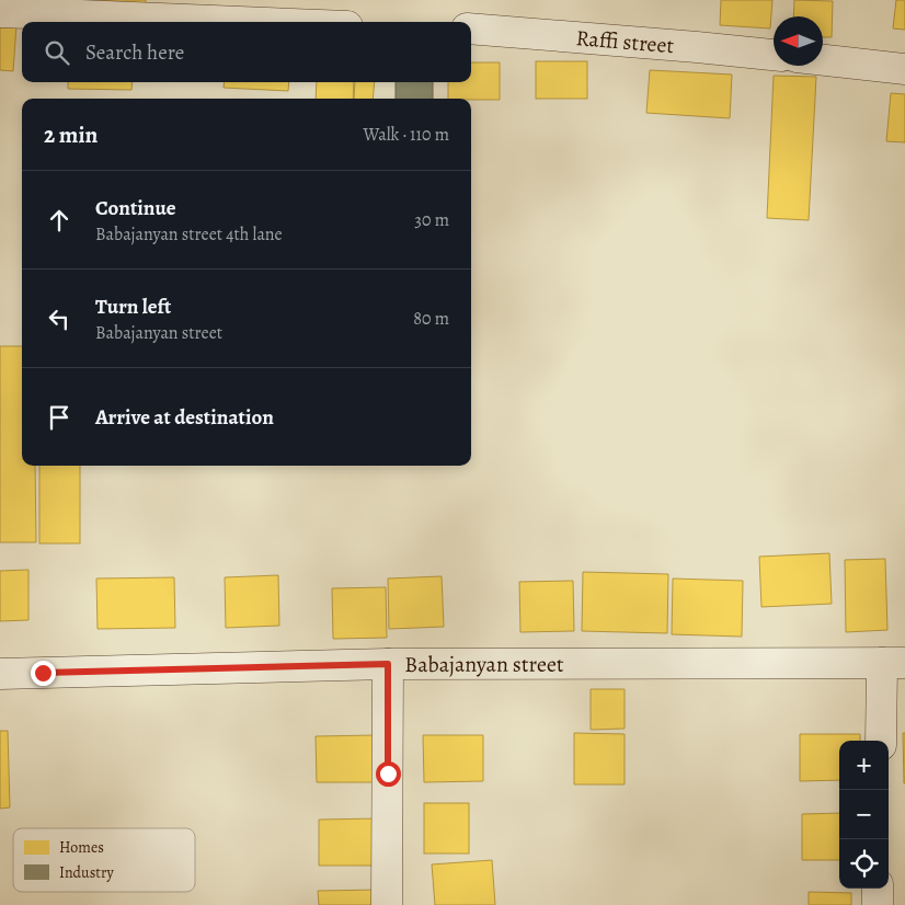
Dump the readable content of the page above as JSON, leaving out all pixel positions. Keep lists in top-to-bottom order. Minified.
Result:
{"streets":{"street":["Raffi street","Babajanyan street"]},"legend":["Homes","Industry"],"north":"left","page":{"search":"Search here","heading":["2 min","Walk · 110 m"],"list":[["Continue","Babajanyan street 4th lane","30 m"],["Turn left","Babajanyan street","80 m"],"Arrive at destination"],"map_buttons":["+","−"]}}
